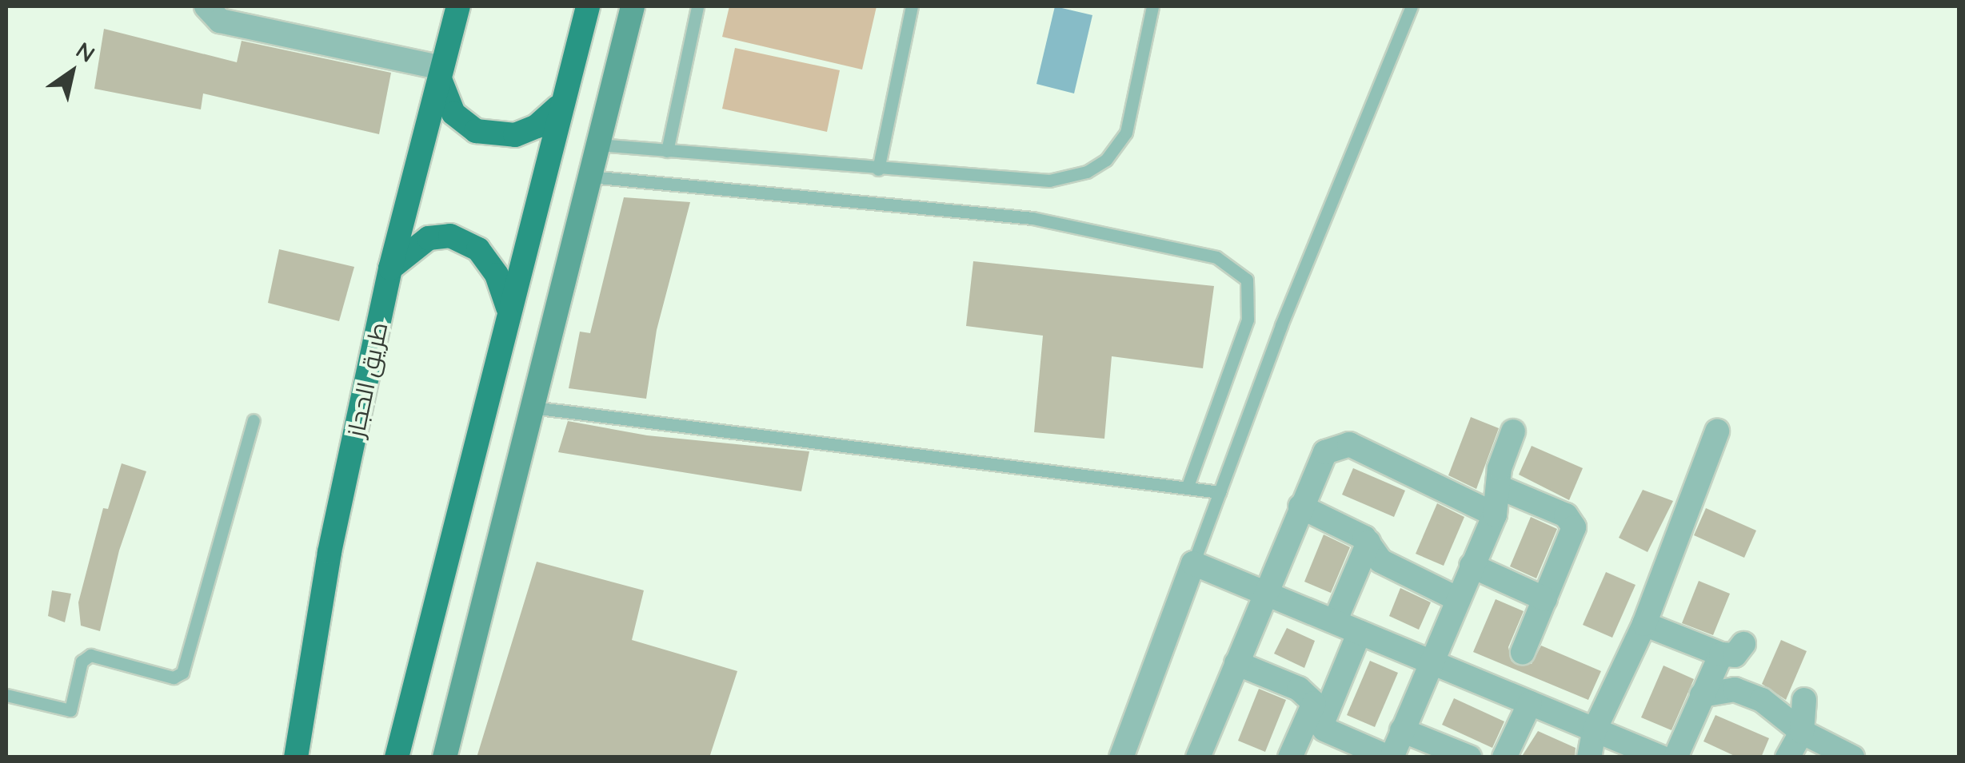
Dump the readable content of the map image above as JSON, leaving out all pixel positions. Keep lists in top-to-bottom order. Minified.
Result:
{"streets":{"main road":["طريق الحجاز"]},"north":"top right"}
